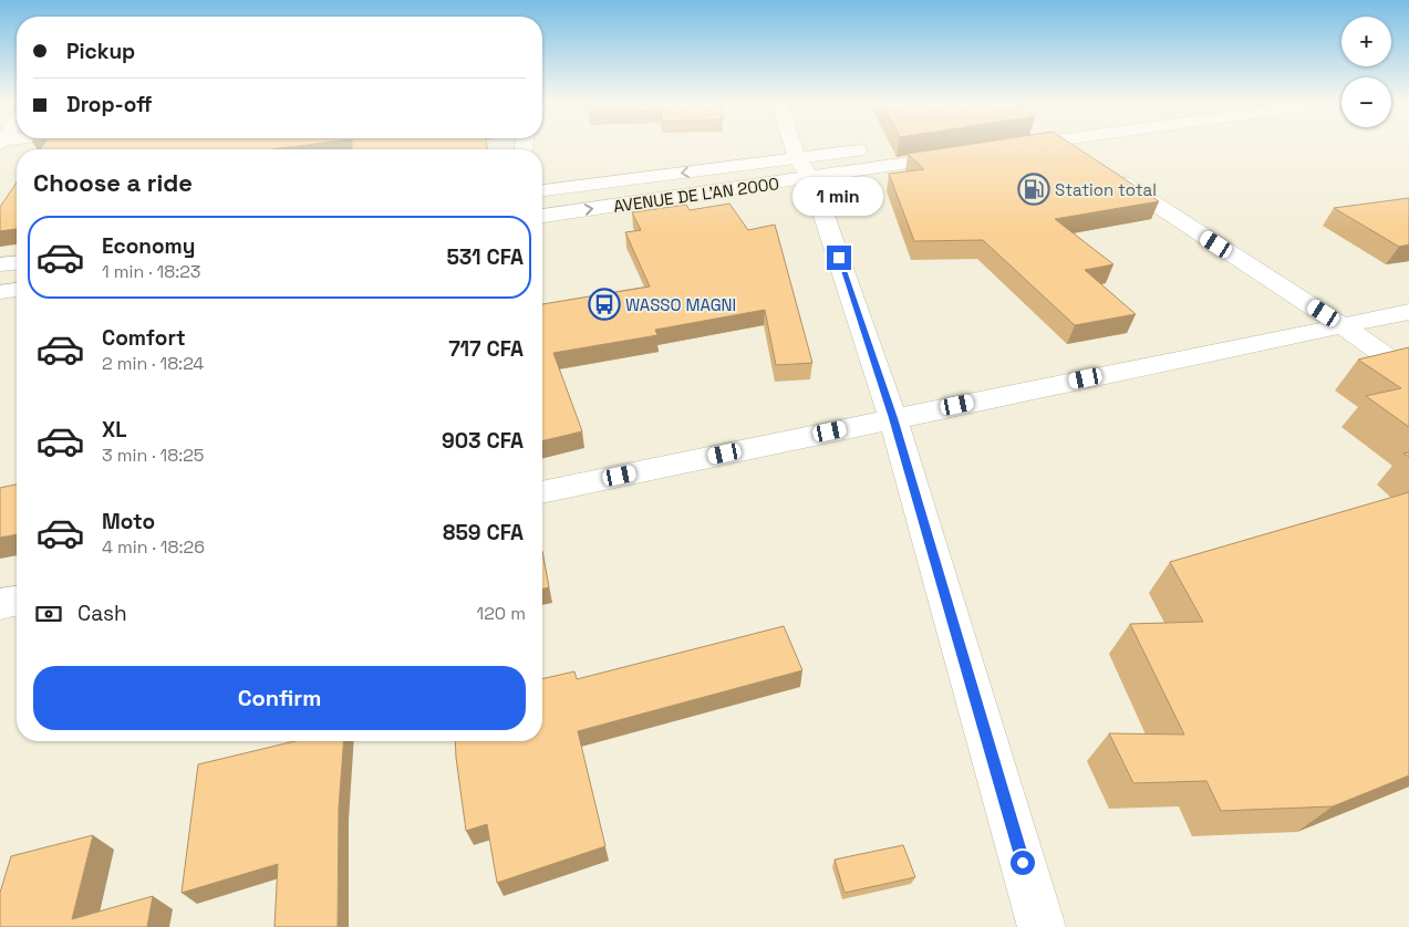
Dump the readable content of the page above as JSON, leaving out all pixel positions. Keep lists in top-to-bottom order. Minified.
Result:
{"streets":{"street":["AVENUE DE L'AN 2000"]},"places":{"fuel station":["Station total"],"bus stop":["WASSO MAGNI"]},"page":{"map_buttons":["+","−"],"banner":["Pickup","Drop-off"],"heading":"Choose a ride","bubble":"1 min","list":[{"name":"Economy","note":"1 min · 18:23","value":"531 CFA"},{"name":"Comfort","note":"2 min · 18:24","value":"717 CFA"},{"name":"XL","note":"3 min · 18:25","value":"903 CFA"},{"name":"Moto","note":"4 min · 18:26","value":"859 CFA"}],"pay":["Cash","120 m"],"buttons":"Confirm"}}
